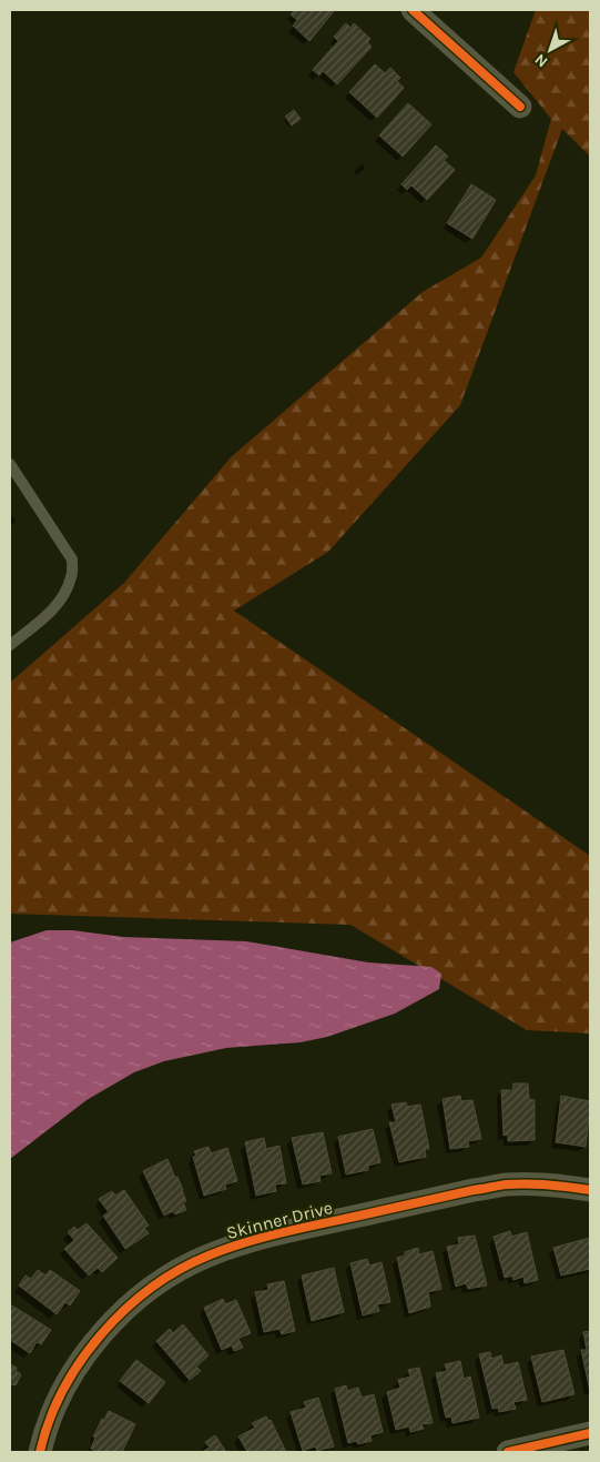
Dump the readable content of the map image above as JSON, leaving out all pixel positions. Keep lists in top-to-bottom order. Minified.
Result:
{"streets":{"street":["Skinner Drive"]},"north":"bottom left"}
